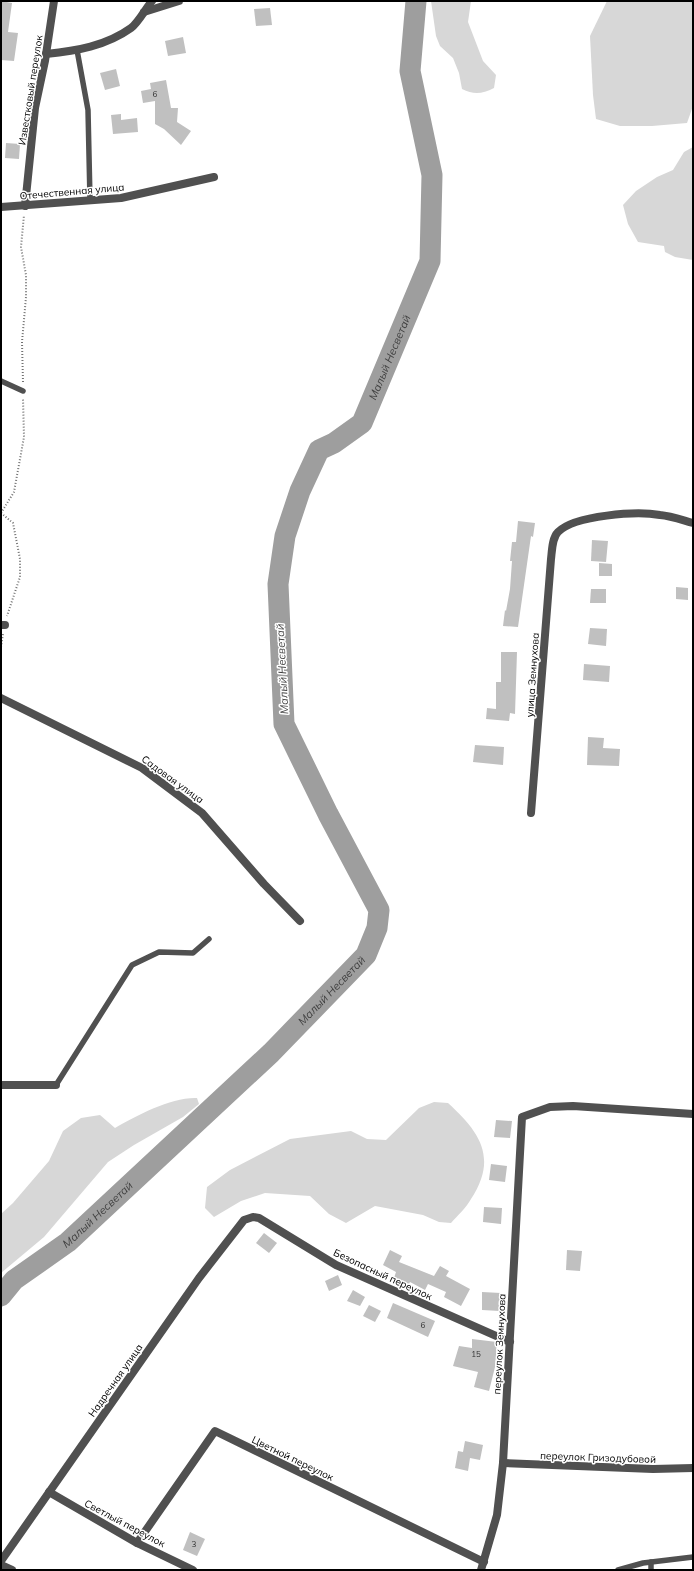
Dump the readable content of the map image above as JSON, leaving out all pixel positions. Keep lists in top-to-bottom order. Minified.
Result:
{"streets":{"street":["Известковый переулок","Отечественная улица","улица Земнухова","Садовая улица","Безопасный переулок","переулок Земнухова","Надречная улица","переулок Гризодубовой","Цветной переулок","Светлый переулок"]},"crossings":[["Известковый переулок","Отечественная улица"],["Безопасный переулок","переулок Земнухова"],["Безопасный переулок","Надречная улица"],["переулок Земнухова","переулок Гризодубовой"],["переулок Земнухова","Цветной переулок"],["Надречная улица","Светлый переулок"],["Цветной переулок","Светлый переулок"]],"water":["Малый Несветай"],"house_numbers":["6","6","15","3"]}
